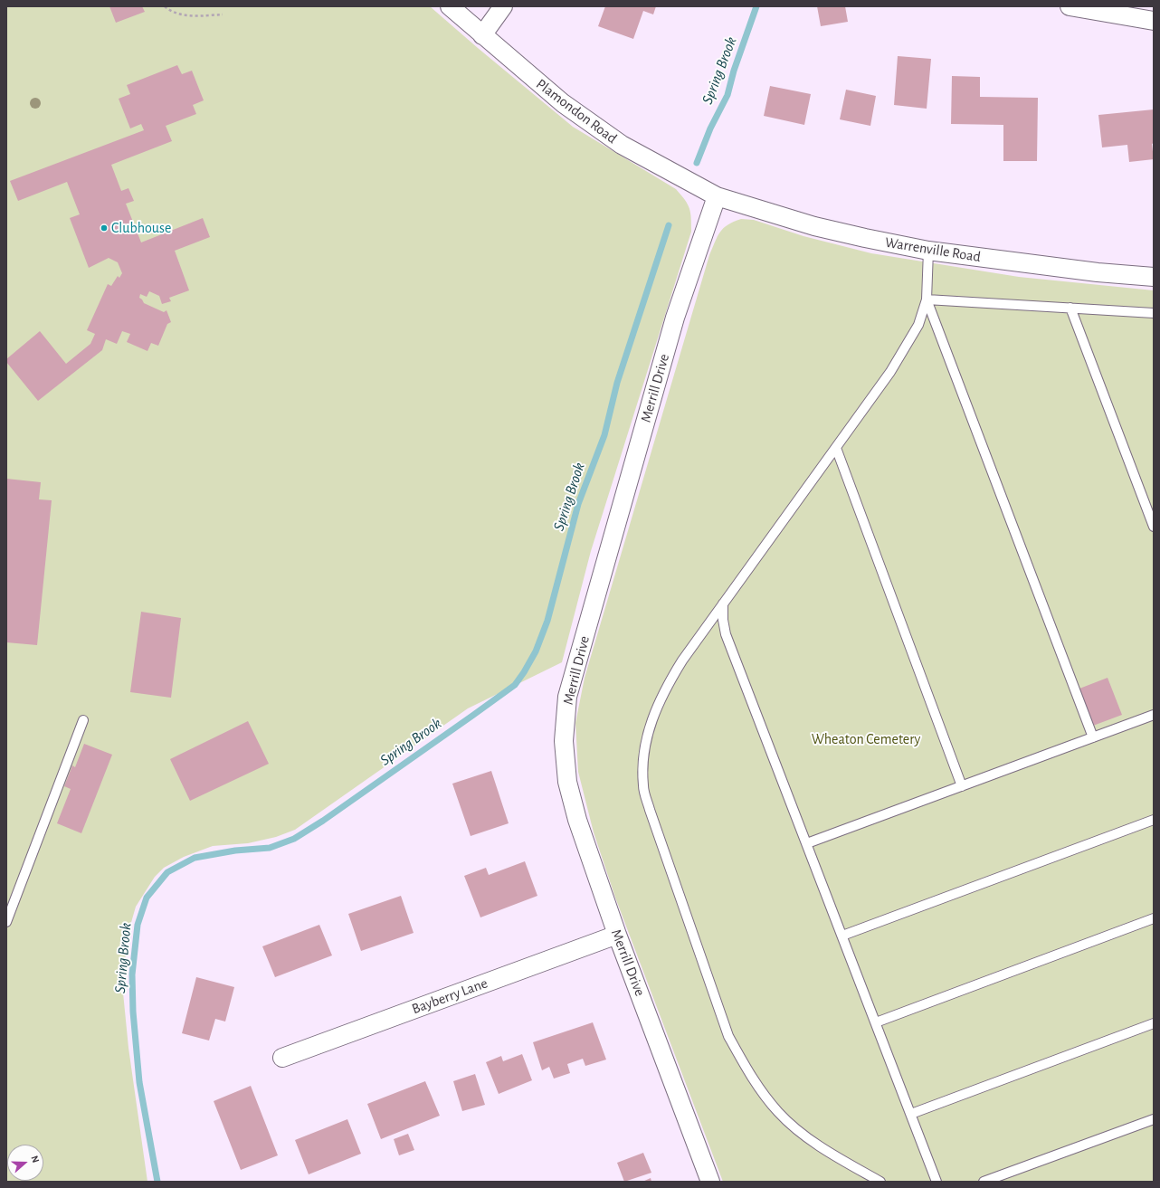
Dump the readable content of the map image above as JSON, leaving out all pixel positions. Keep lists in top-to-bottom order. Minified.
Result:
{"streets":{"street":["Plamondon Road","Warrenville Road","Merrill Drive","Bayberry Lane"]},"crossings":[["Plamondon Road","Warrenville Road"],["Plamondon Road","Merrill Drive"],["Warrenville Road","Merrill Drive"],["Merrill Drive","Bayberry Lane"]],"water":["Spring Brook"],"parks":["Wheaton Cemetery"],"places":["Clubhouse"],"north":"right"}
